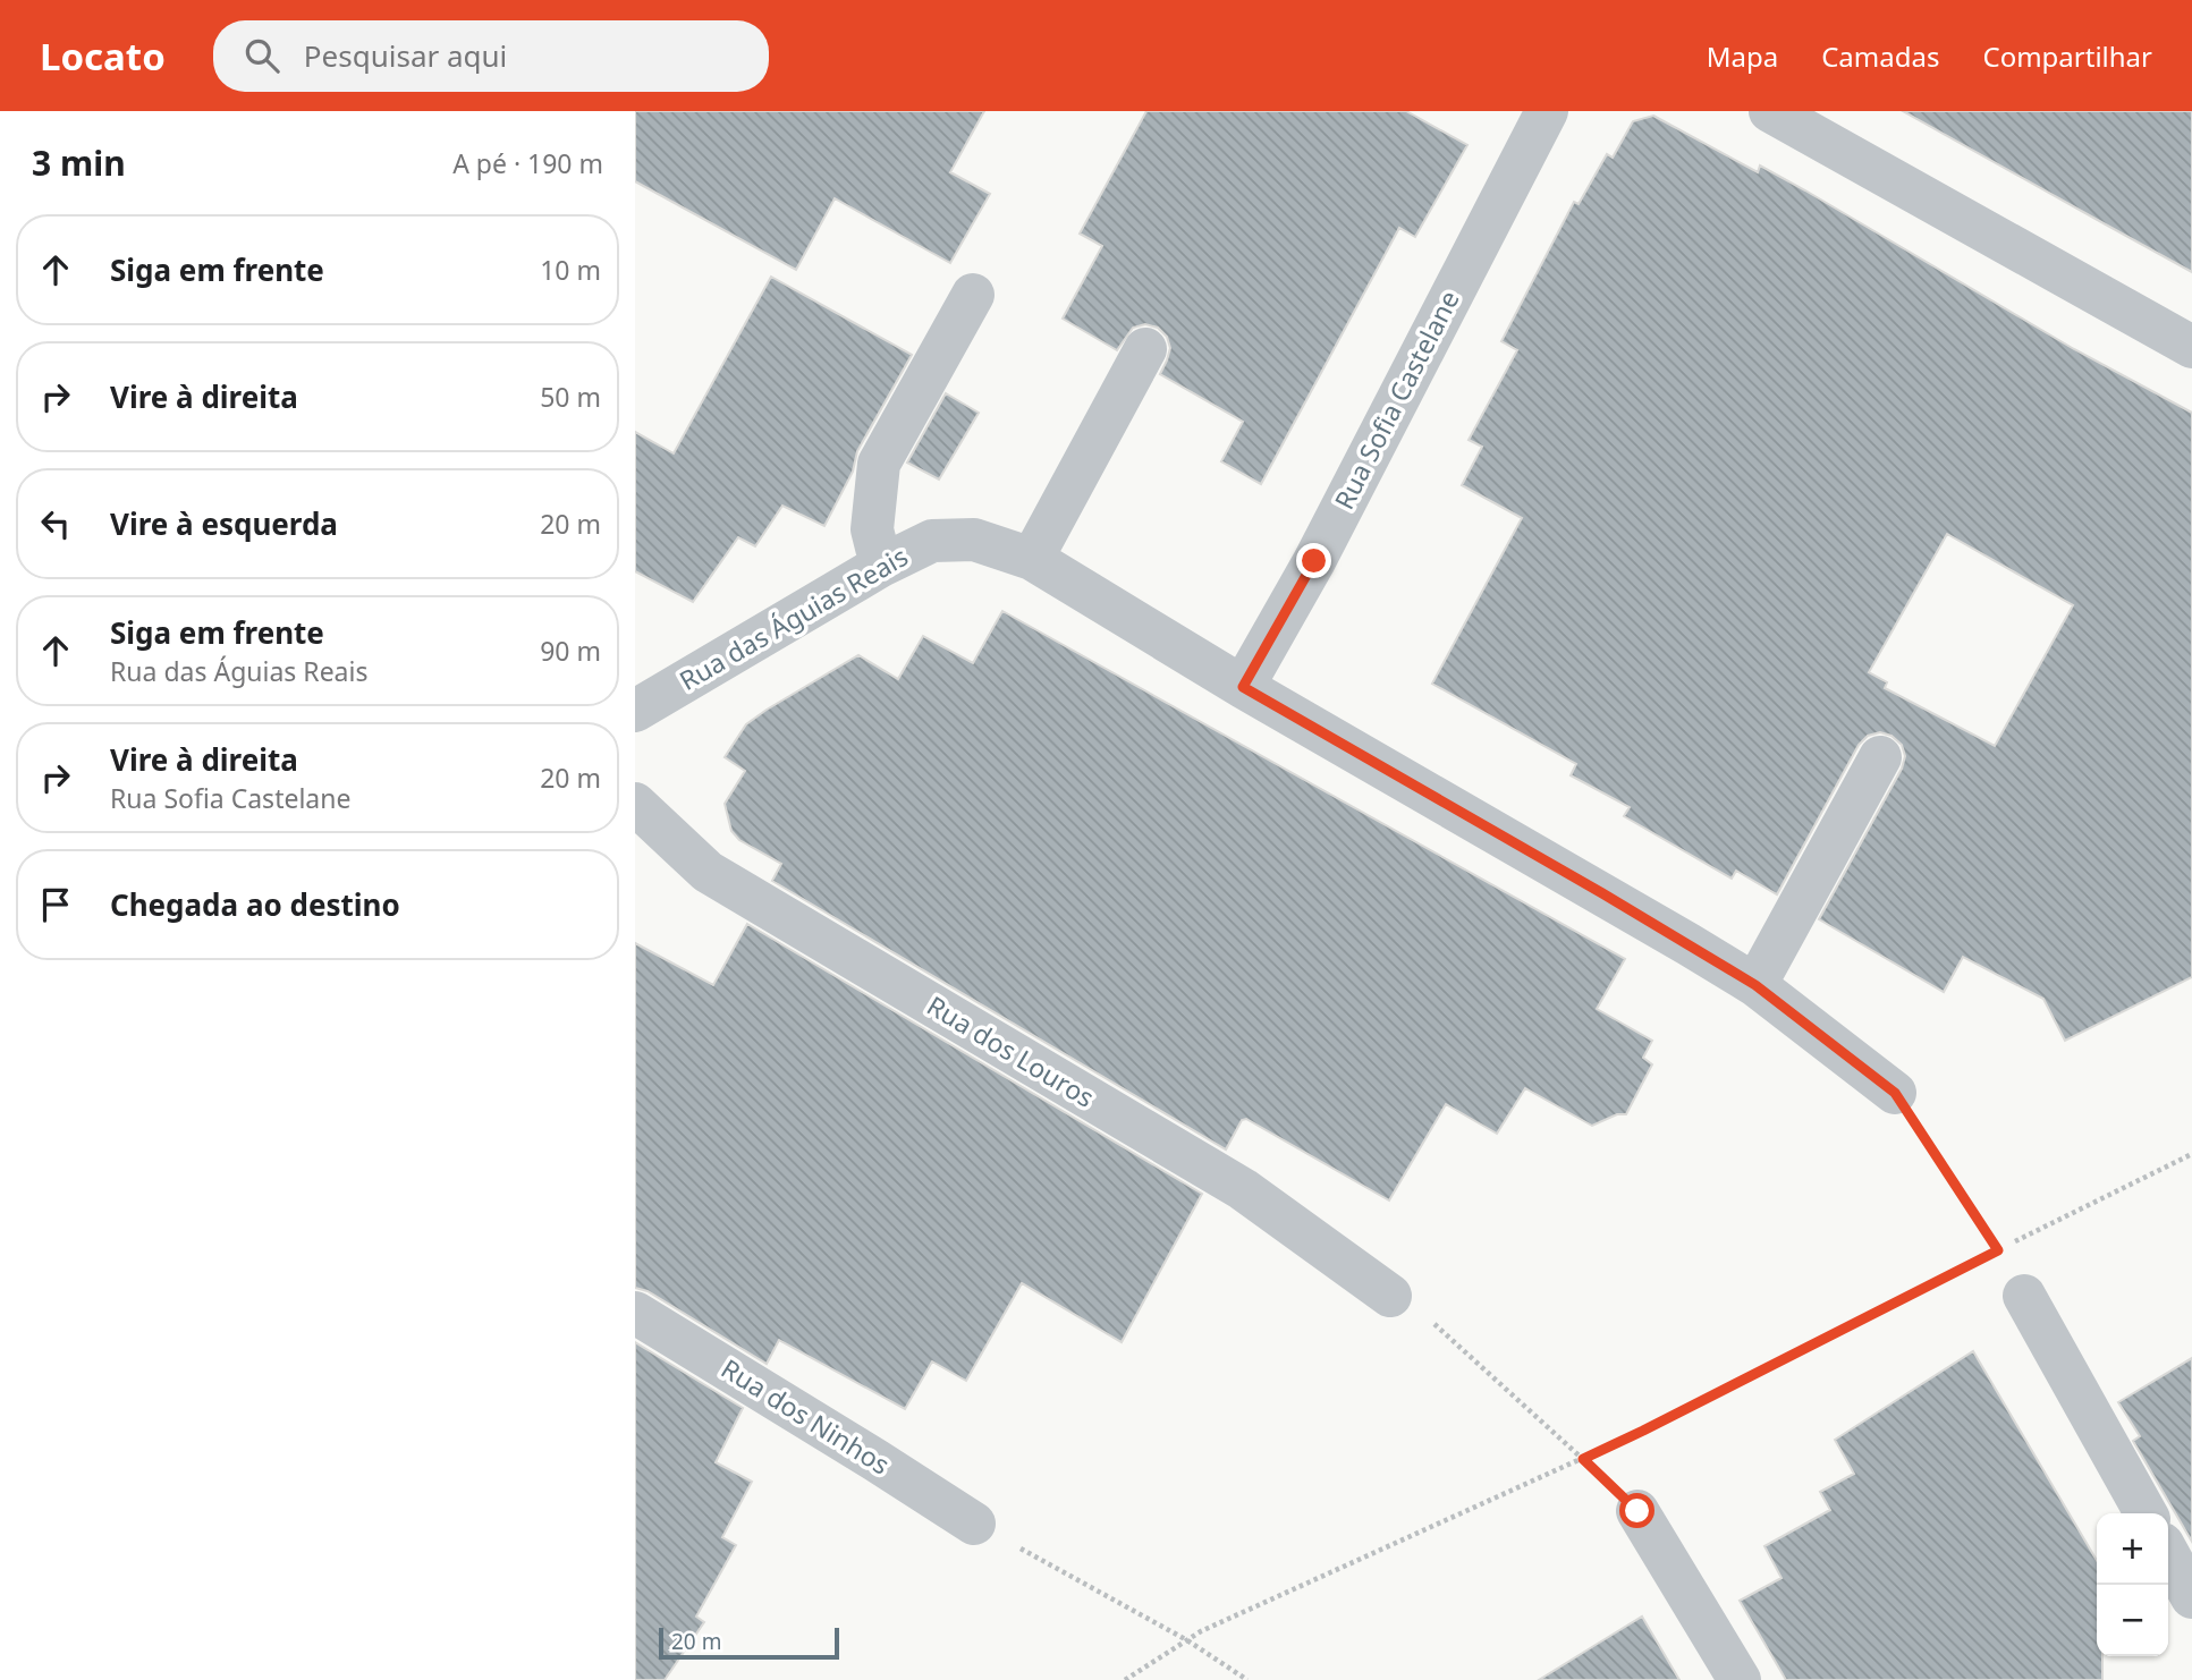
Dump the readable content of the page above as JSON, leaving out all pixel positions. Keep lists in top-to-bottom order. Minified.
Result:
{"streets":{"street":["Rua Sofia Castelane","Rua das Águias Reais","Rua dos Louros","Rua dos Ninhos"]},"crossings":[["Rua Sofia Castelane","Rua das Águias Reais"]],"scale_bar":"20 m","page":{"header":"Locato","search":"Pesquisar aqui","nav":["Mapa","Camadas","Compartilhar"],"heading":["3 min","A pé · 190 m"],"list":[["Siga em frente","10 m"],["Vire à direita","50 m"],["Vire à esquerda","20 m"],["Siga em frente","Rua das Águias Reais","90 m"],["Vire à direita","Rua Sofia Castelane","20 m"],"Chegada ao destino"],"map_buttons":["+","−"],"scale":"20 m"}}
